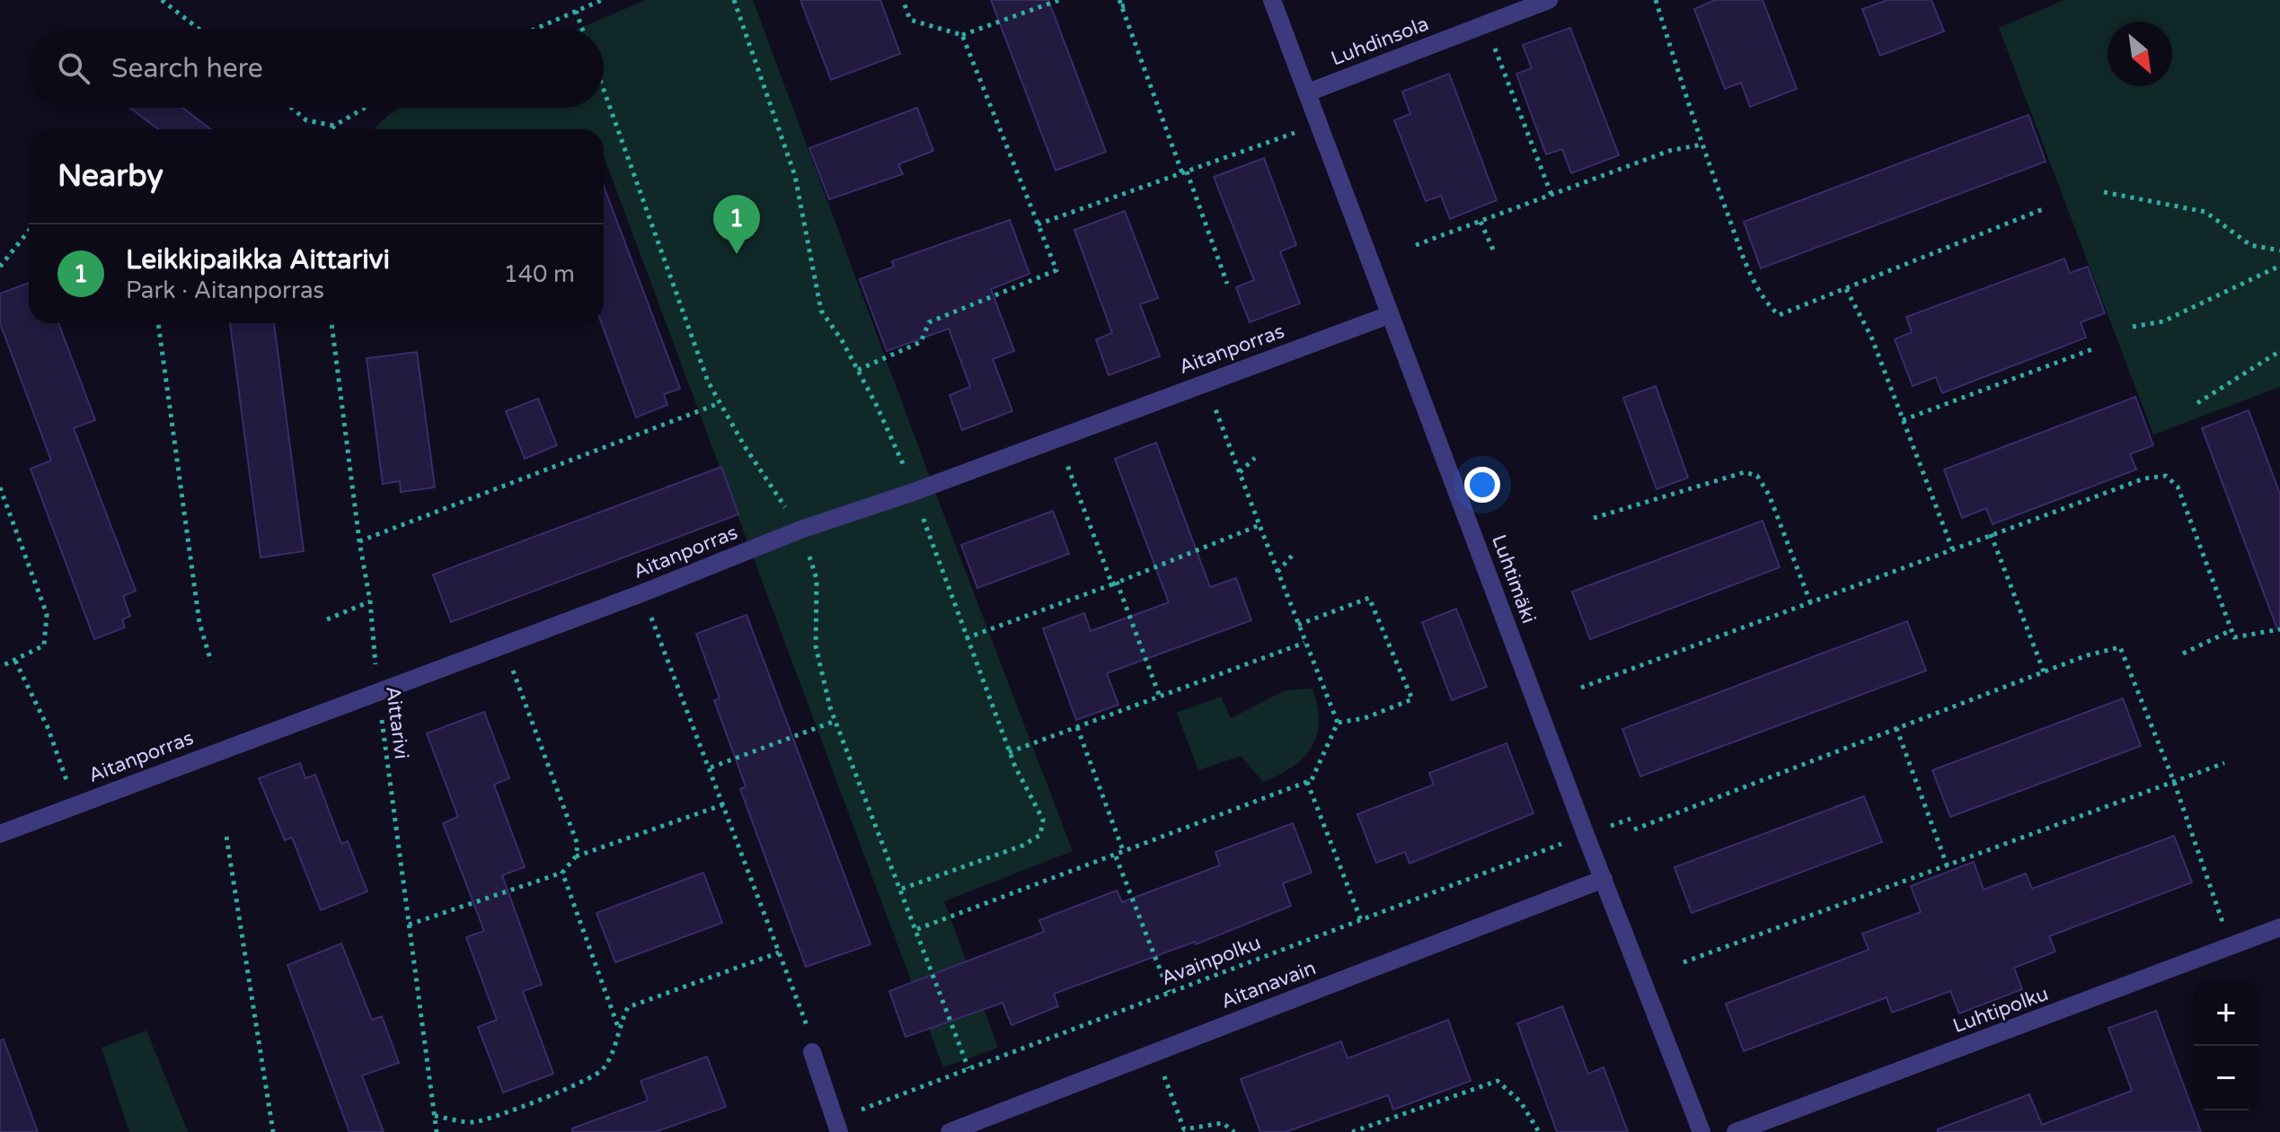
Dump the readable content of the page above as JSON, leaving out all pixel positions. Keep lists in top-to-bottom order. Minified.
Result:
{"streets":{"street":["Luhdinsola","Aitanporras","Luhtimäki","Aitanavain","Luhtipolku"],"path":["Aittarivi","Avainpolku"]},"crossings":[["Luhdinsola","Luhtimäki"],["Aitanporras","Luhtimäki"],["Aitanporras","Aittarivi"],["Luhtimäki","Avainpolku"],["Luhtimäki","Aitanavain"]],"north":"bottom right","page":{"search":"Search here","heading":"Nearby","pins":"1","list":[{"mark":"1","name":"Leikkipaikka Aittarivi","note":"Park · Aitanporras","value":"140 m"}],"map_buttons":["+","−"]}}
